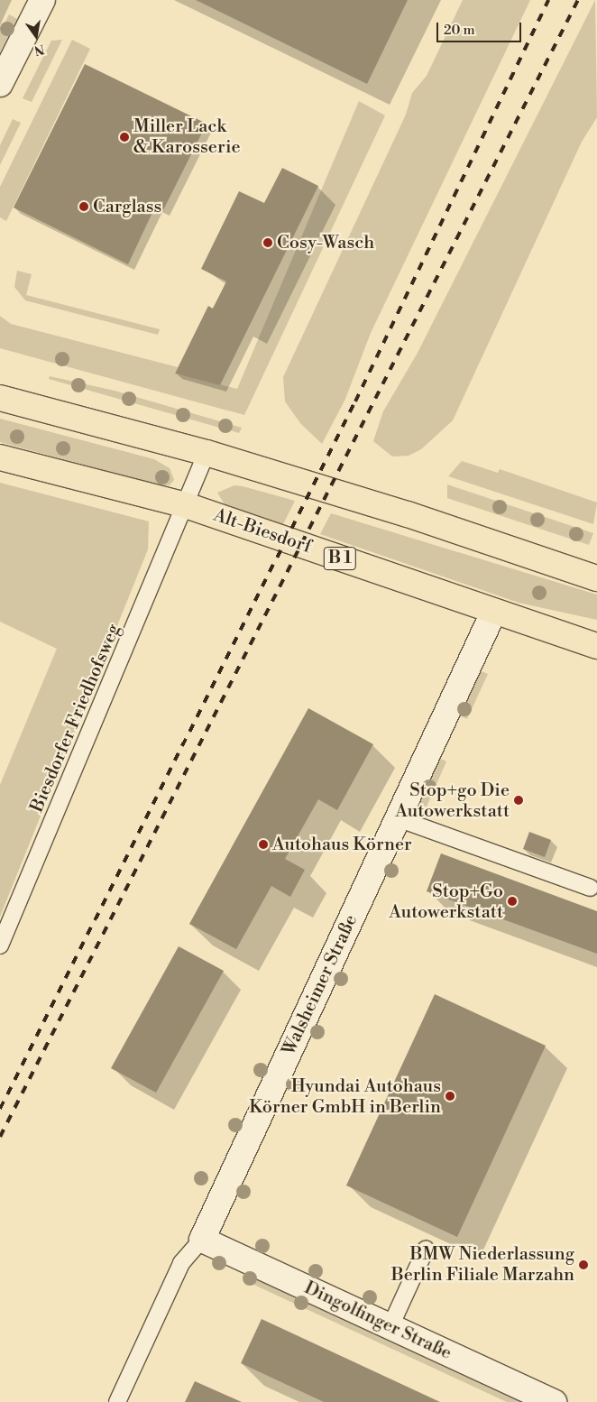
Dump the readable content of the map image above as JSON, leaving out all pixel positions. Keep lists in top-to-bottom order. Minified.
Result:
{"streets":{"main road":["Alt-Biesdorf","B 1"],"street":["Walsheimer Straße","Dingolfinger Straße"],"lane":["Biesdorfer Friedhofsweg"]},"crossings":[["Alt-Biesdorf","Biesdorfer Friedhofsweg"],["Alt-Biesdorf","Walsheimer Straße"],["Walsheimer Straße","Dingolfinger Straße"]],"places":["Miller Lack & Karosserie","Carglass","Cosy-Wasch","Stop+go Die Autowerkstatt","Autohaus Körner","Stop+Go Autowerkstatt","Hyundai Autohaus Körner GmbH in Berlin","BMW Niederlassung Berlin Filiale Marzahn"],"scale_bar":"20 m","north":"bottom"}
